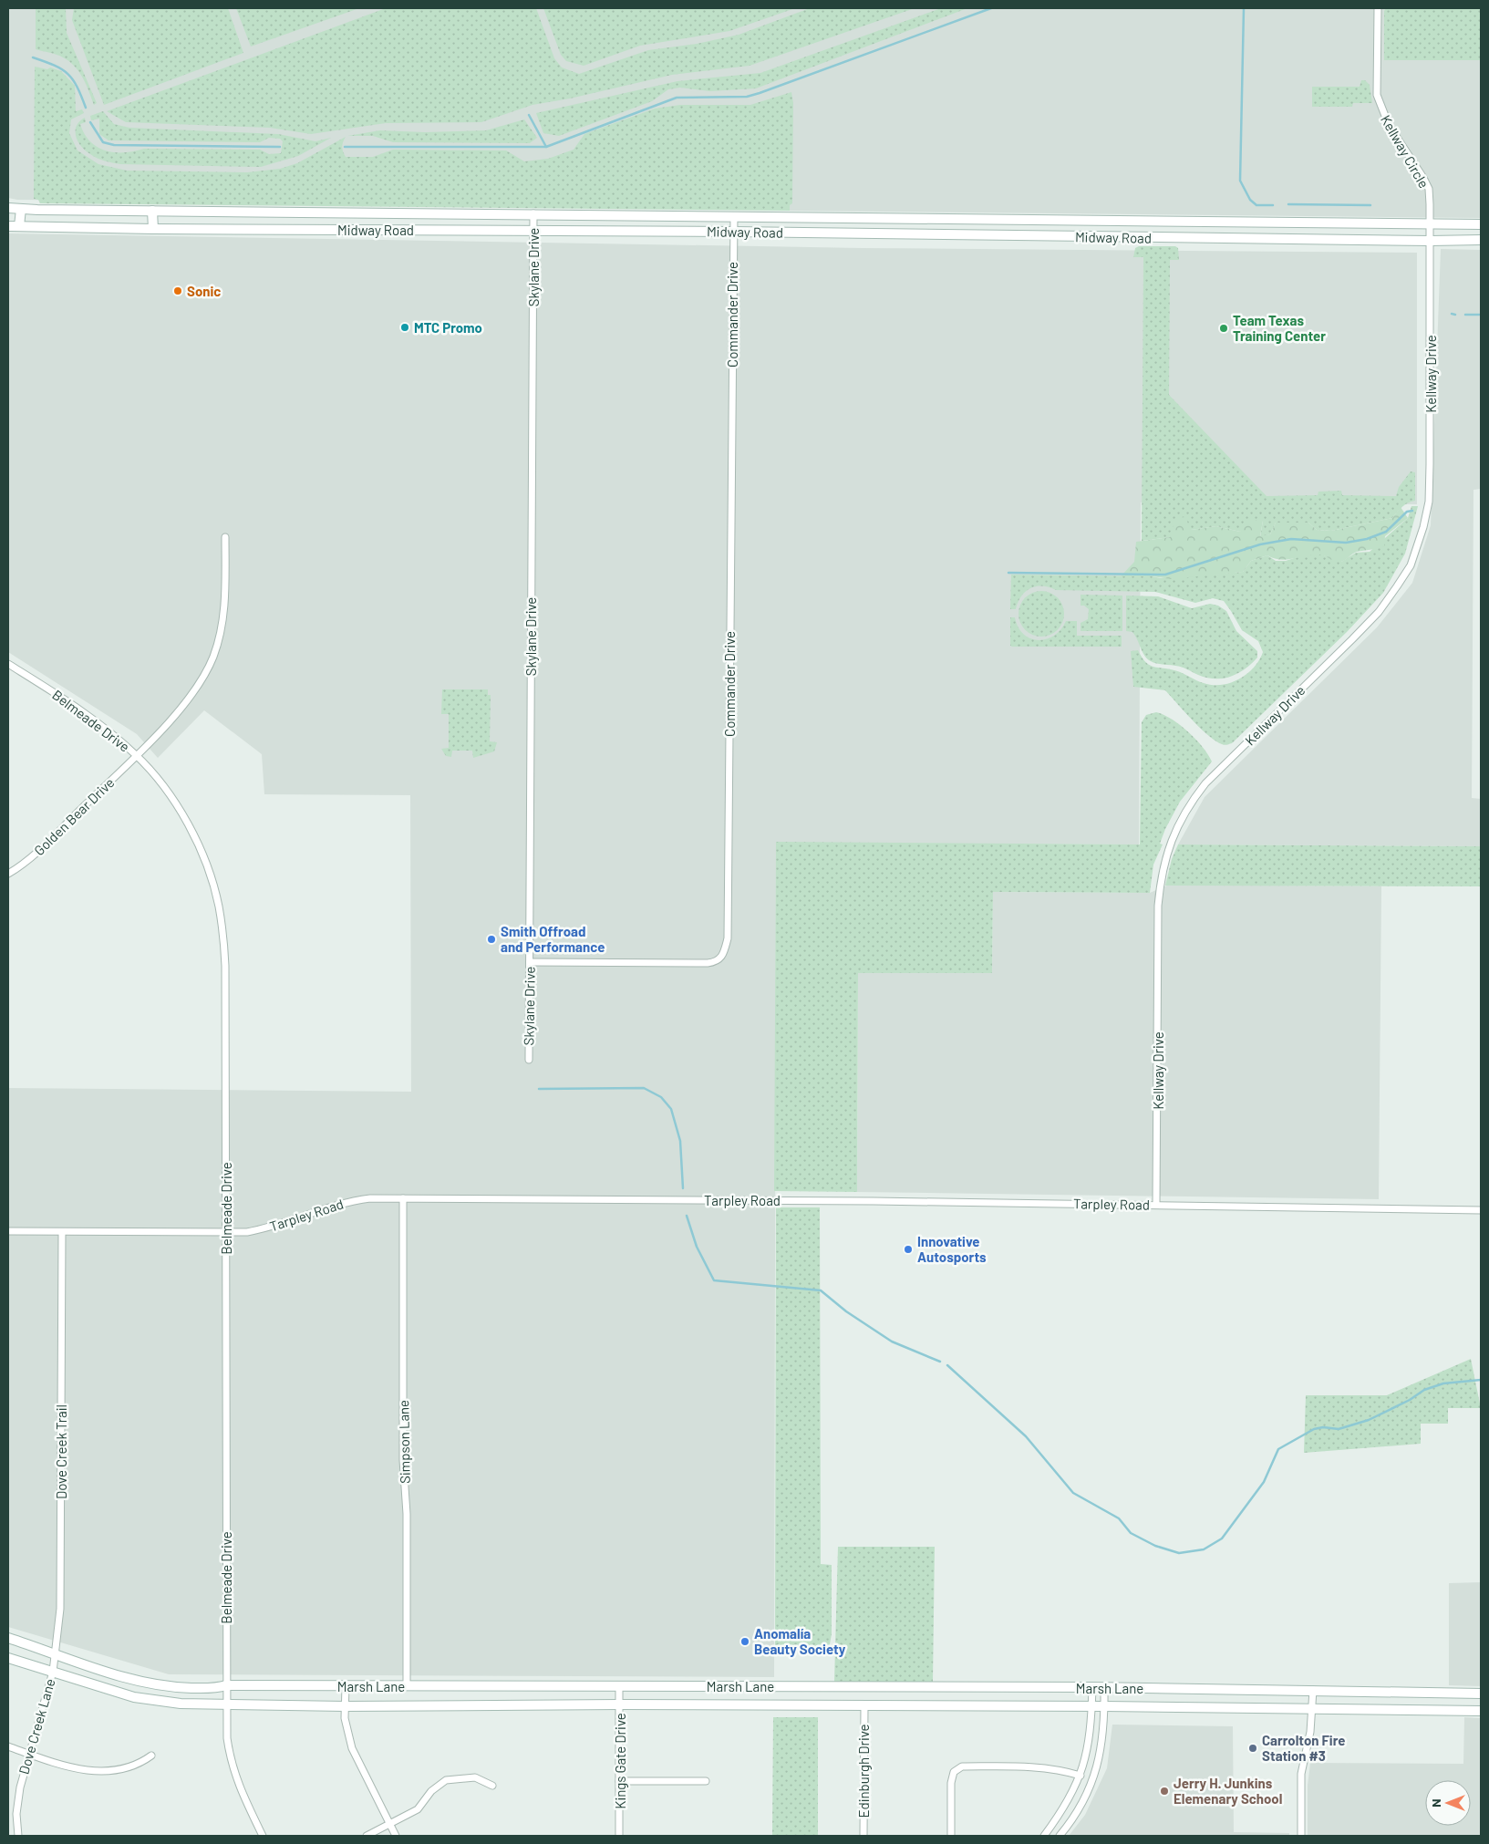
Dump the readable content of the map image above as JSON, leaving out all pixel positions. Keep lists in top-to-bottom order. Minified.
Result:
{"streets":{"main road":["Midway Road","Marsh Lane"],"street":["Kellway Circle","Skylane Drive","Commander Drive","Kellway Drive","Belmeade Drive","Golden Bear Drive","Tarpley Road","Simpson Lane","Dove Creek Trail","Dove Creek Lane","Kings Gate Drive","Edinburgh Drive"]},"crossings":[["Kellway Circle","Midway Road"],["Kellway Circle","Kellway Drive"],["Midway Road","Skylane Drive"],["Midway Road","Commander Drive"],["Midway Road","Kellway Drive"],["Skylane Drive","Commander Drive"],["Kellway Drive","Tarpley Road"],["Belmeade Drive","Golden Bear Drive"],["Belmeade Drive","Tarpley Road"],["Belmeade Drive","Marsh Lane"],["Tarpley Road","Simpson Lane"],["Tarpley Road","Dove Creek Trail"],["Simpson Lane","Marsh Lane"],["Dove Creek Trail","Marsh Lane"],["Dove Creek Trail","Dove Creek Lane"],["Marsh Lane","Dove Creek Lane"],["Marsh Lane","Kings Gate Drive"],["Marsh Lane","Edinburgh Drive"]],"places":["Sonic","MTC Promo","Team Texas Training Center","Smith Offroad and Performance","Innovative Autosports","Anomalía Beauty Society","Carrolton Fire Station #3","Jerry H. Junkins Elemenary School"],"north":"left"}
